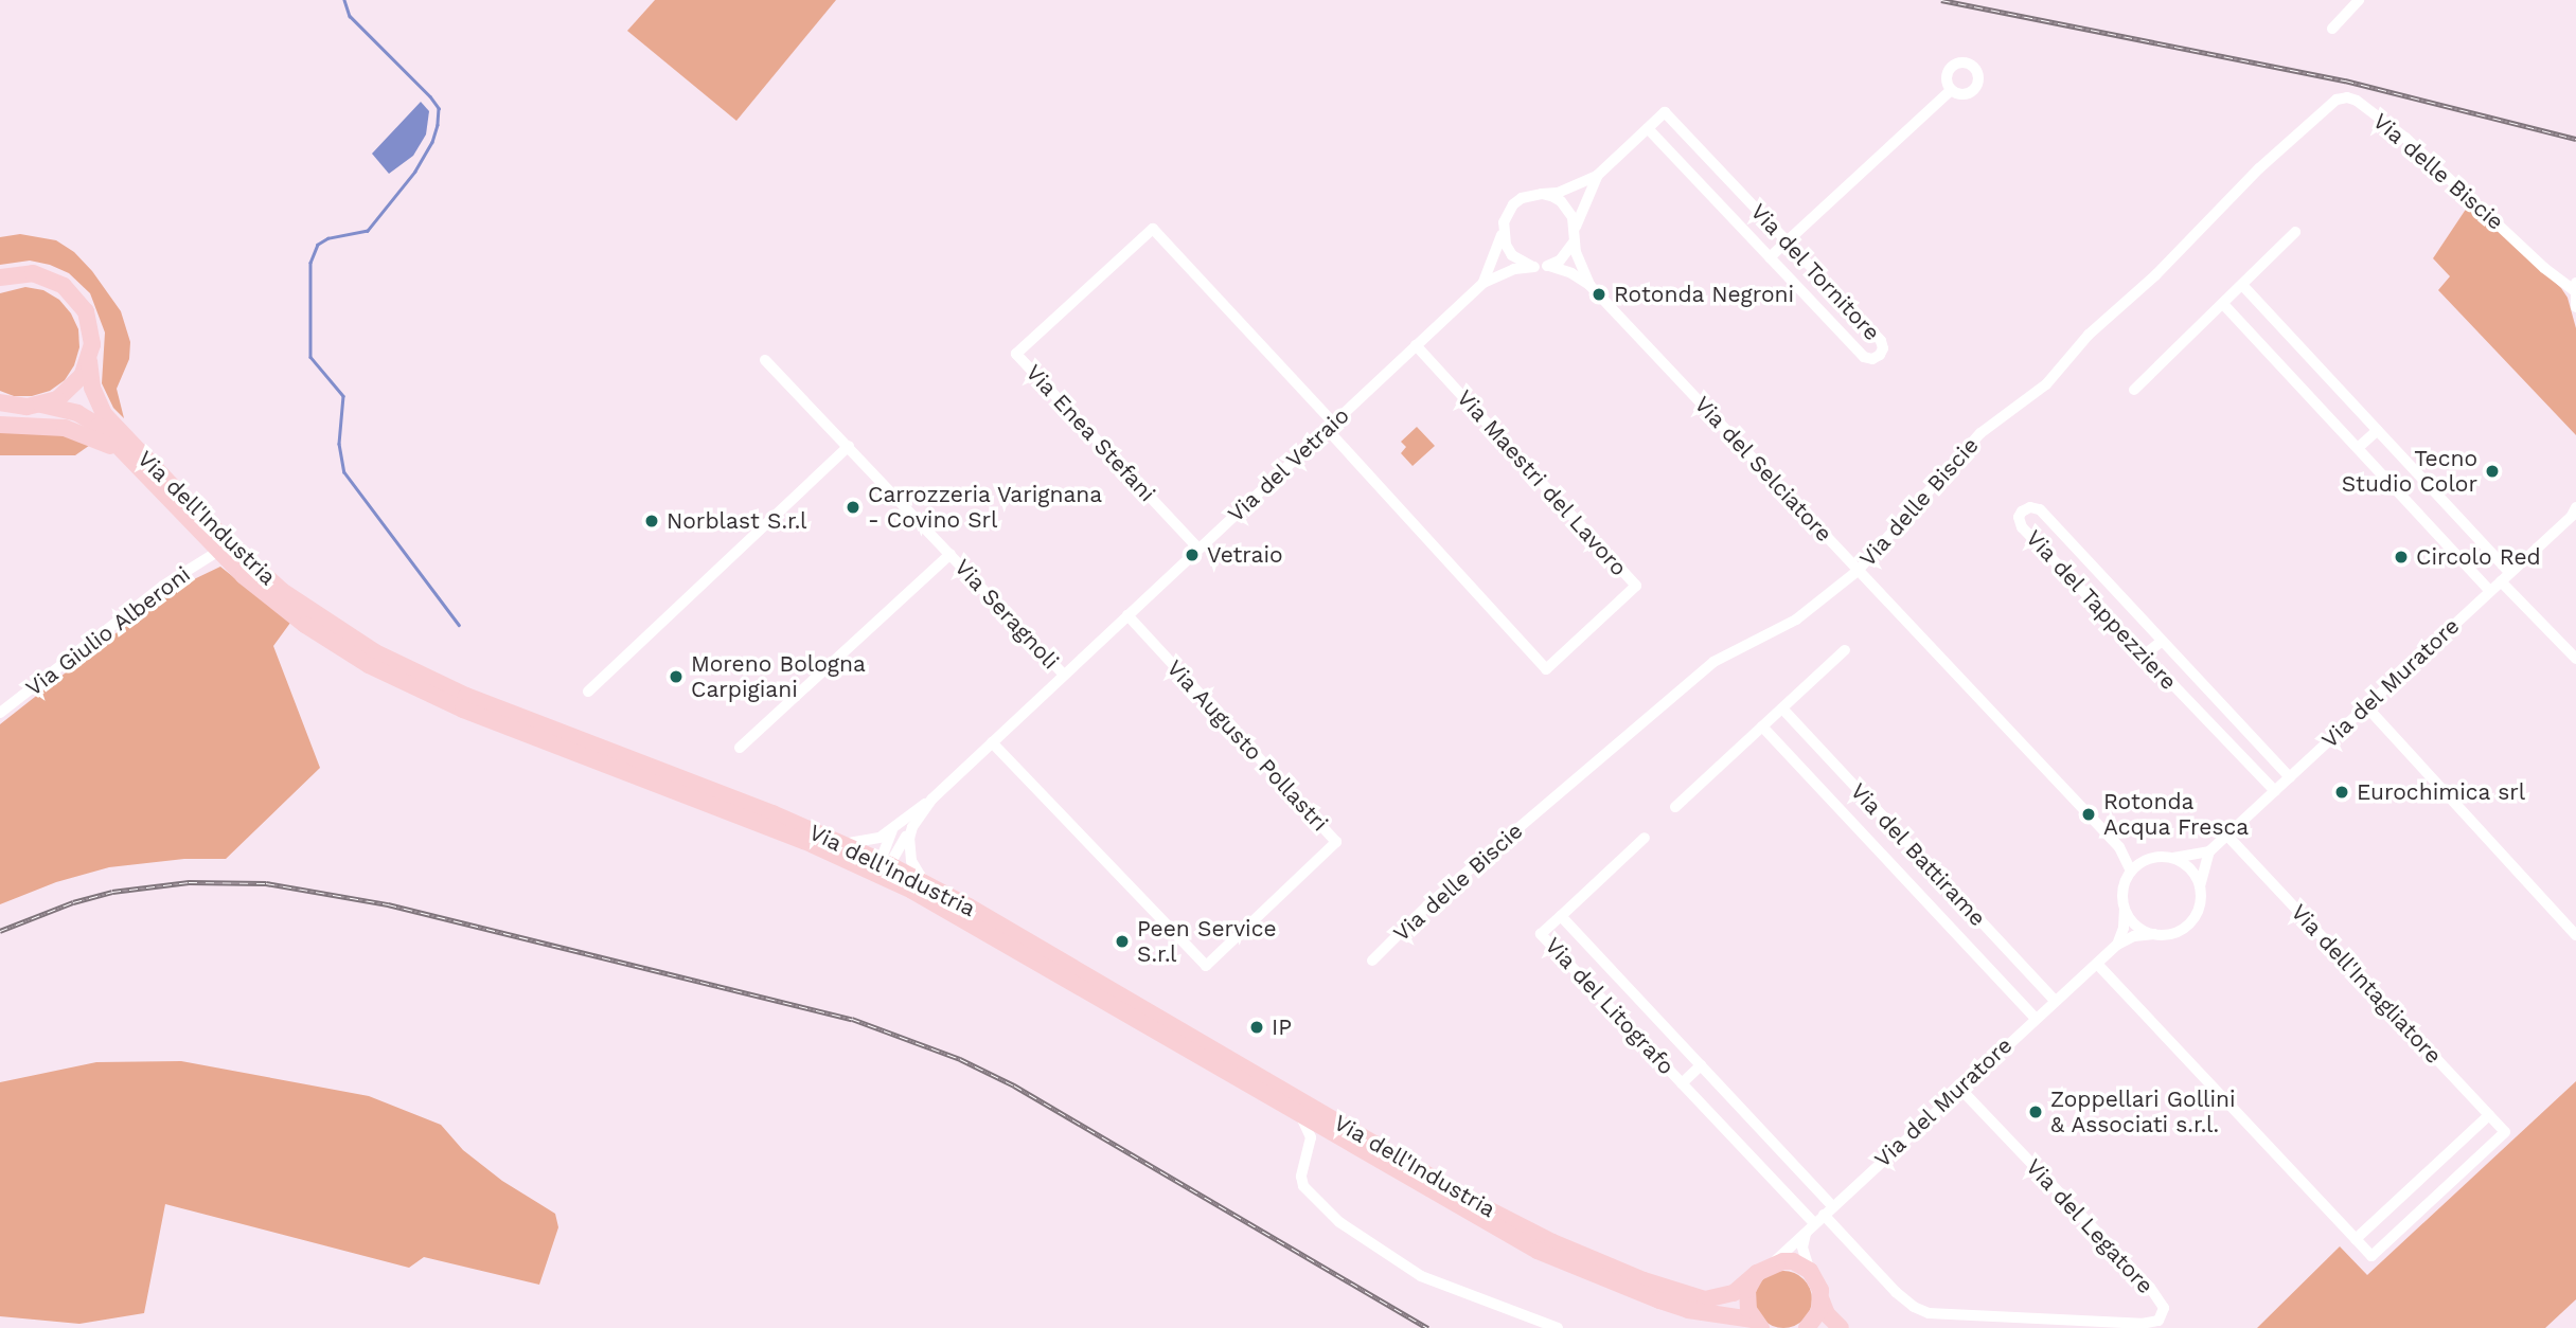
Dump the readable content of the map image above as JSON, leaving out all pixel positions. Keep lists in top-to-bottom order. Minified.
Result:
{"streets":{"main road":["Via dell'Industria"],"street":["Via delle Biscie","Via del Tornitore","Via Enea Stefani","Via del Vetraio","Via del Selciatore","Via Maestri del Lavoro","Via del Tappezziere","Via Seragnoli","Via Giulio Alberoni","Via del Muratore","Via Augusto Pollastri","Via del Battirame","Via dell'Intagliatore","Via del Litografo","Via del Legatore"]},"crossings":[["Via delle Biscie","Via del Selciatore"],["Via Enea Stefani","Via del Vetraio"],["Via Enea Stefani","Via Maestri del Lavoro"],["Via del Vetraio","Via del Selciatore"],["Via del Vetraio","Via Maestri del Lavoro"],["Via del Vetraio","Via dell'Industria"],["Via del Vetraio","Via Seragnoli"],["Via del Vetraio","Via Augusto Pollastri"],["Via del Selciatore","Via del Muratore"],["Via dell'Industria","Via Giulio Alberoni"],["Via dell'Industria","Via del Muratore"],["Via del Tappezziere","Via del Muratore"],["Via del Muratore","Via del Battirame"],["Via del Muratore","Via dell'Intagliatore"],["Via del Muratore","Via del Litografo"],["Via del Muratore","Via del Legatore"],["Via del Litografo","Via del Legatore"]],"places":["Rotonda Negroni","Tecno Studio Color","Carrozzeria Varignana - Covino Srl","Norblast S.r.l","Vetraio","Circolo Red","Moreno Bologna Carpigiani","Eurochimica srl","Rotonda Acqua Fresca","Peen Service S.r.l","IP","Zoppellari Gollini & Associati s.r.l."]}
